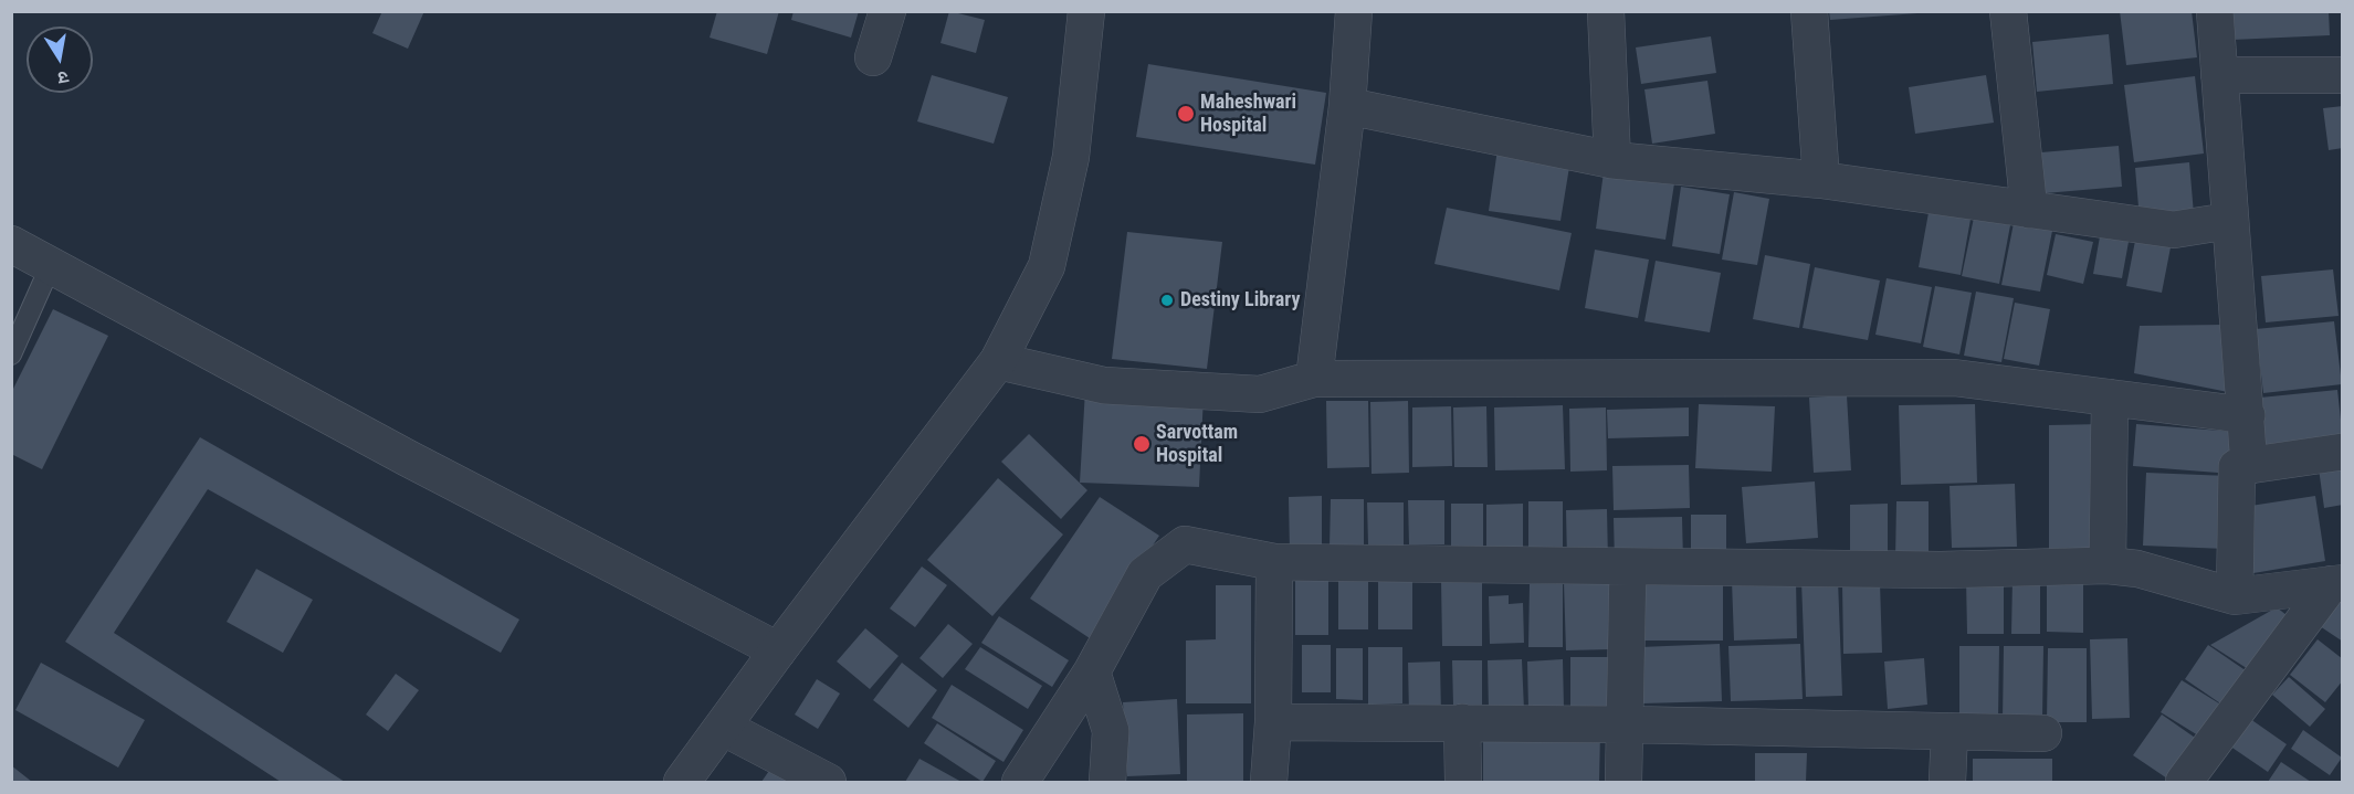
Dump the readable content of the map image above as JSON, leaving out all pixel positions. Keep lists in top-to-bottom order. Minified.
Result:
{"places":["Maheshwari Hospital","Destiny Library","Sarvottam Hospital"],"north":"bottom"}
